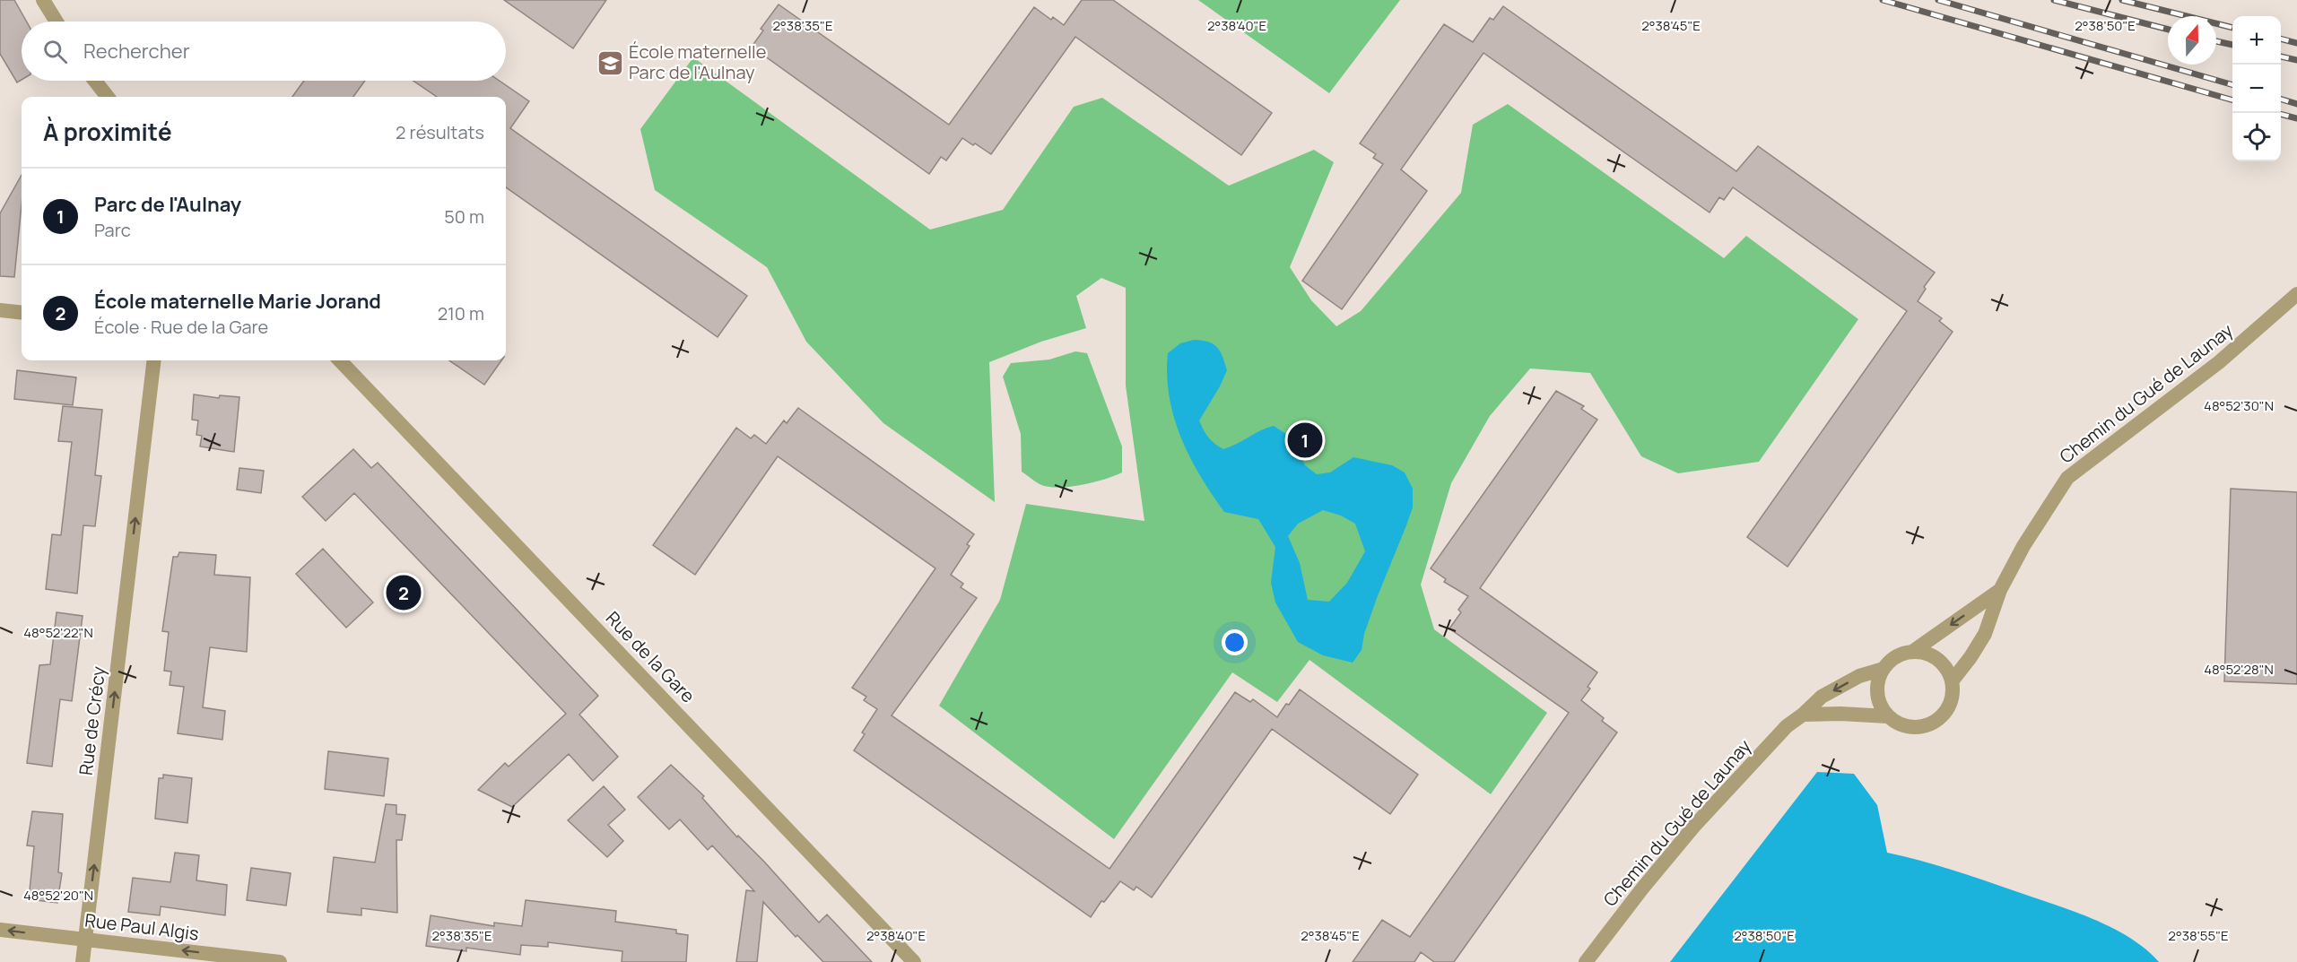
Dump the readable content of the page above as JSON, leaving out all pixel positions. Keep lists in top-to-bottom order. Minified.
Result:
{"streets":{"street":["Chemin du Gué de Launay","Rue de la Gare","Rue de Crécy","Rue Paul Algis"]},"crossings":[["Rue de Crécy","Rue Paul Algis"]],"one_way":["Rue de Crécy","Rue Paul Algis"],"places":{"school or university":["École maternelle Parc de l'Aulnay"]},"north":"top","page":{"map_buttons":["+","−"],"search":"Rechercher","heading":["À proximité","2 résultats"],"list":[{"mark":"1","name":"Parc de l'Aulnay","note":"Parc","value":"50 m"},{"mark":"2","name":"École maternelle Marie Jorand","note":"École · Rue de la Gare","value":"210 m"}],"pins":["1","2"]},"coordinates":["2°38'50\"E","2°38'35\"E","2°38'40\"E","2°38'45\"E","48°52'30\"N","48°52'22\"N","48°52'28\"N","48°52'20\"N","2°38'55\"E"]}
